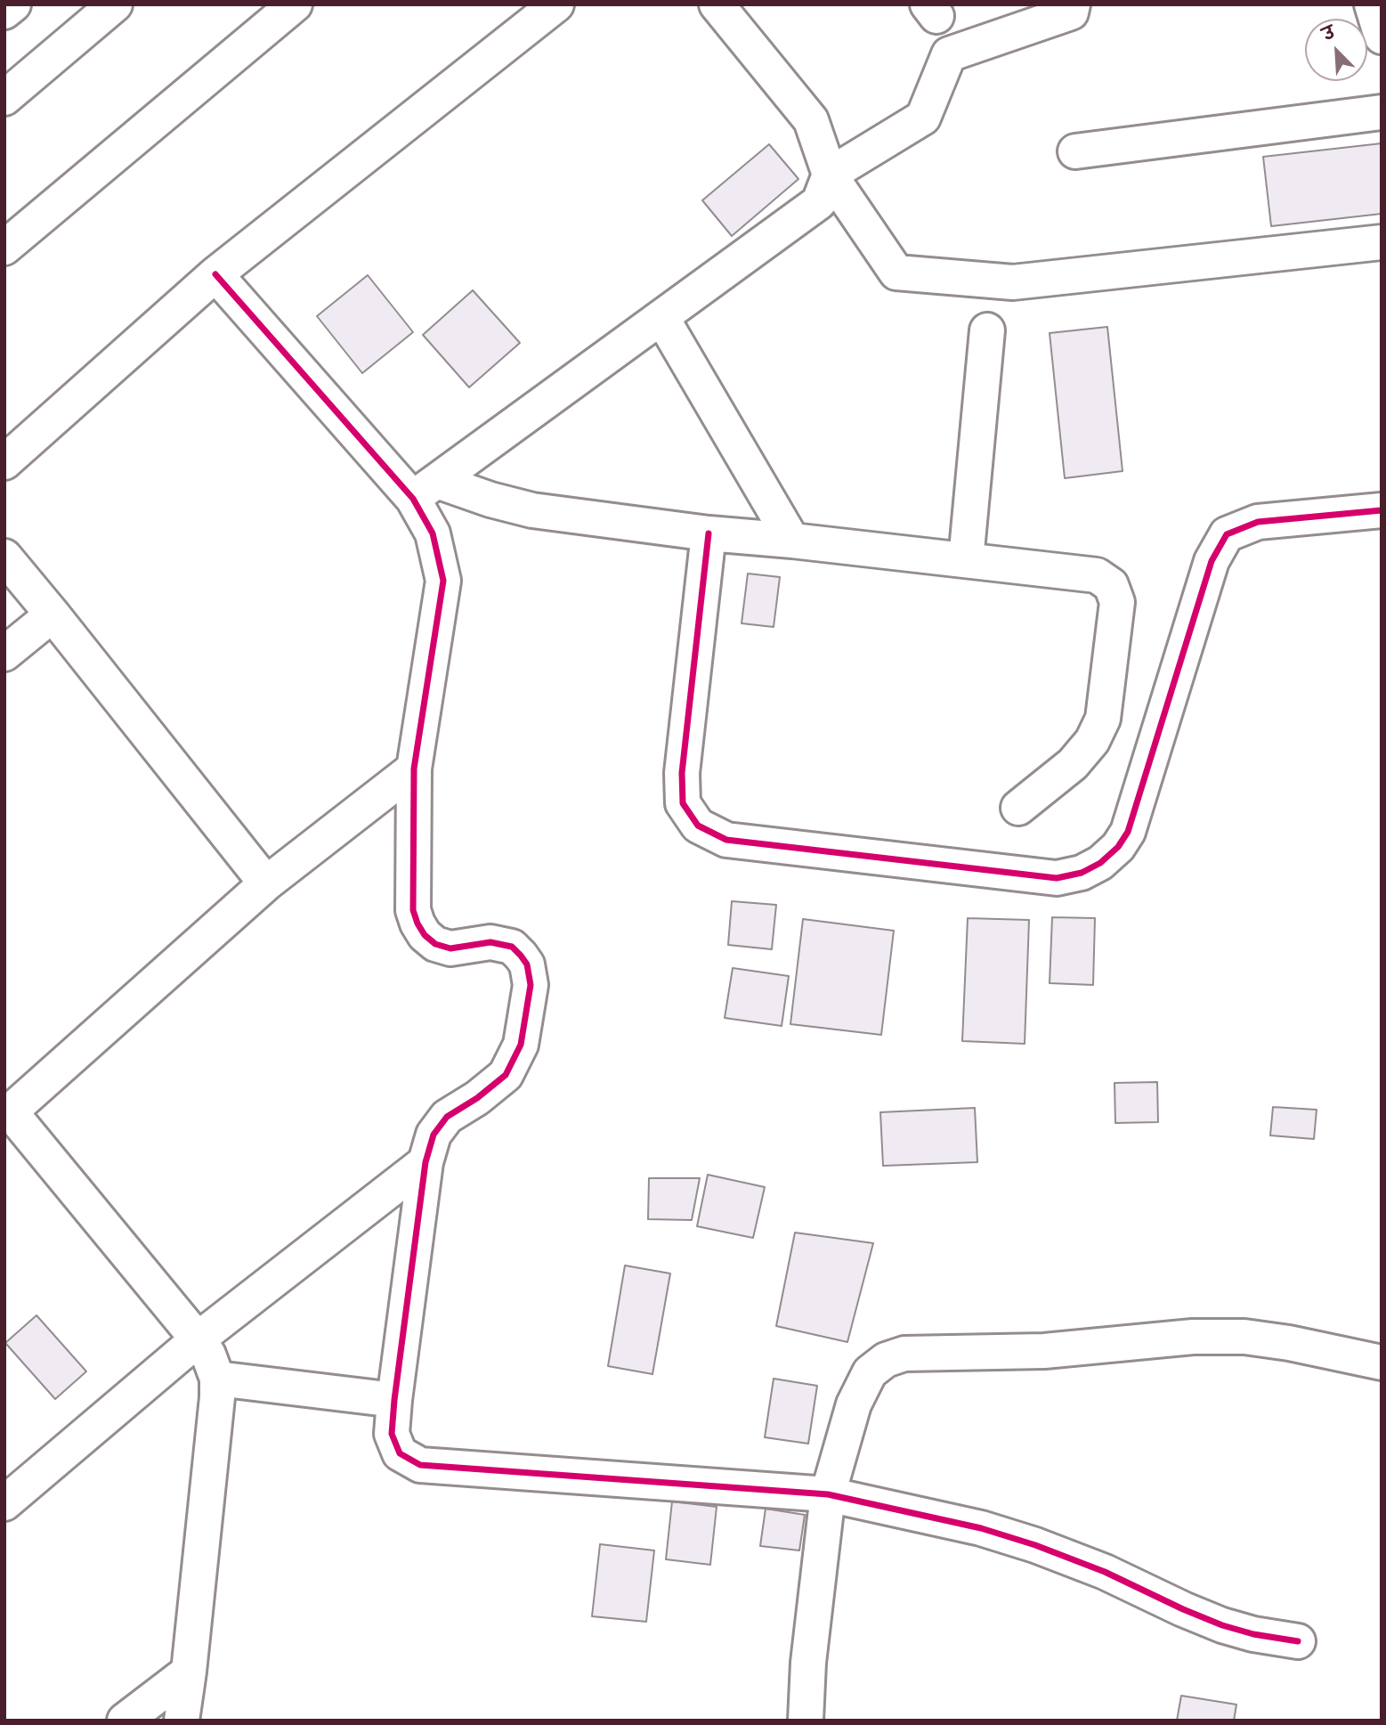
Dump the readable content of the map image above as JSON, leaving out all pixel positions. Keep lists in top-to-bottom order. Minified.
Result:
{"north":"top left"}
